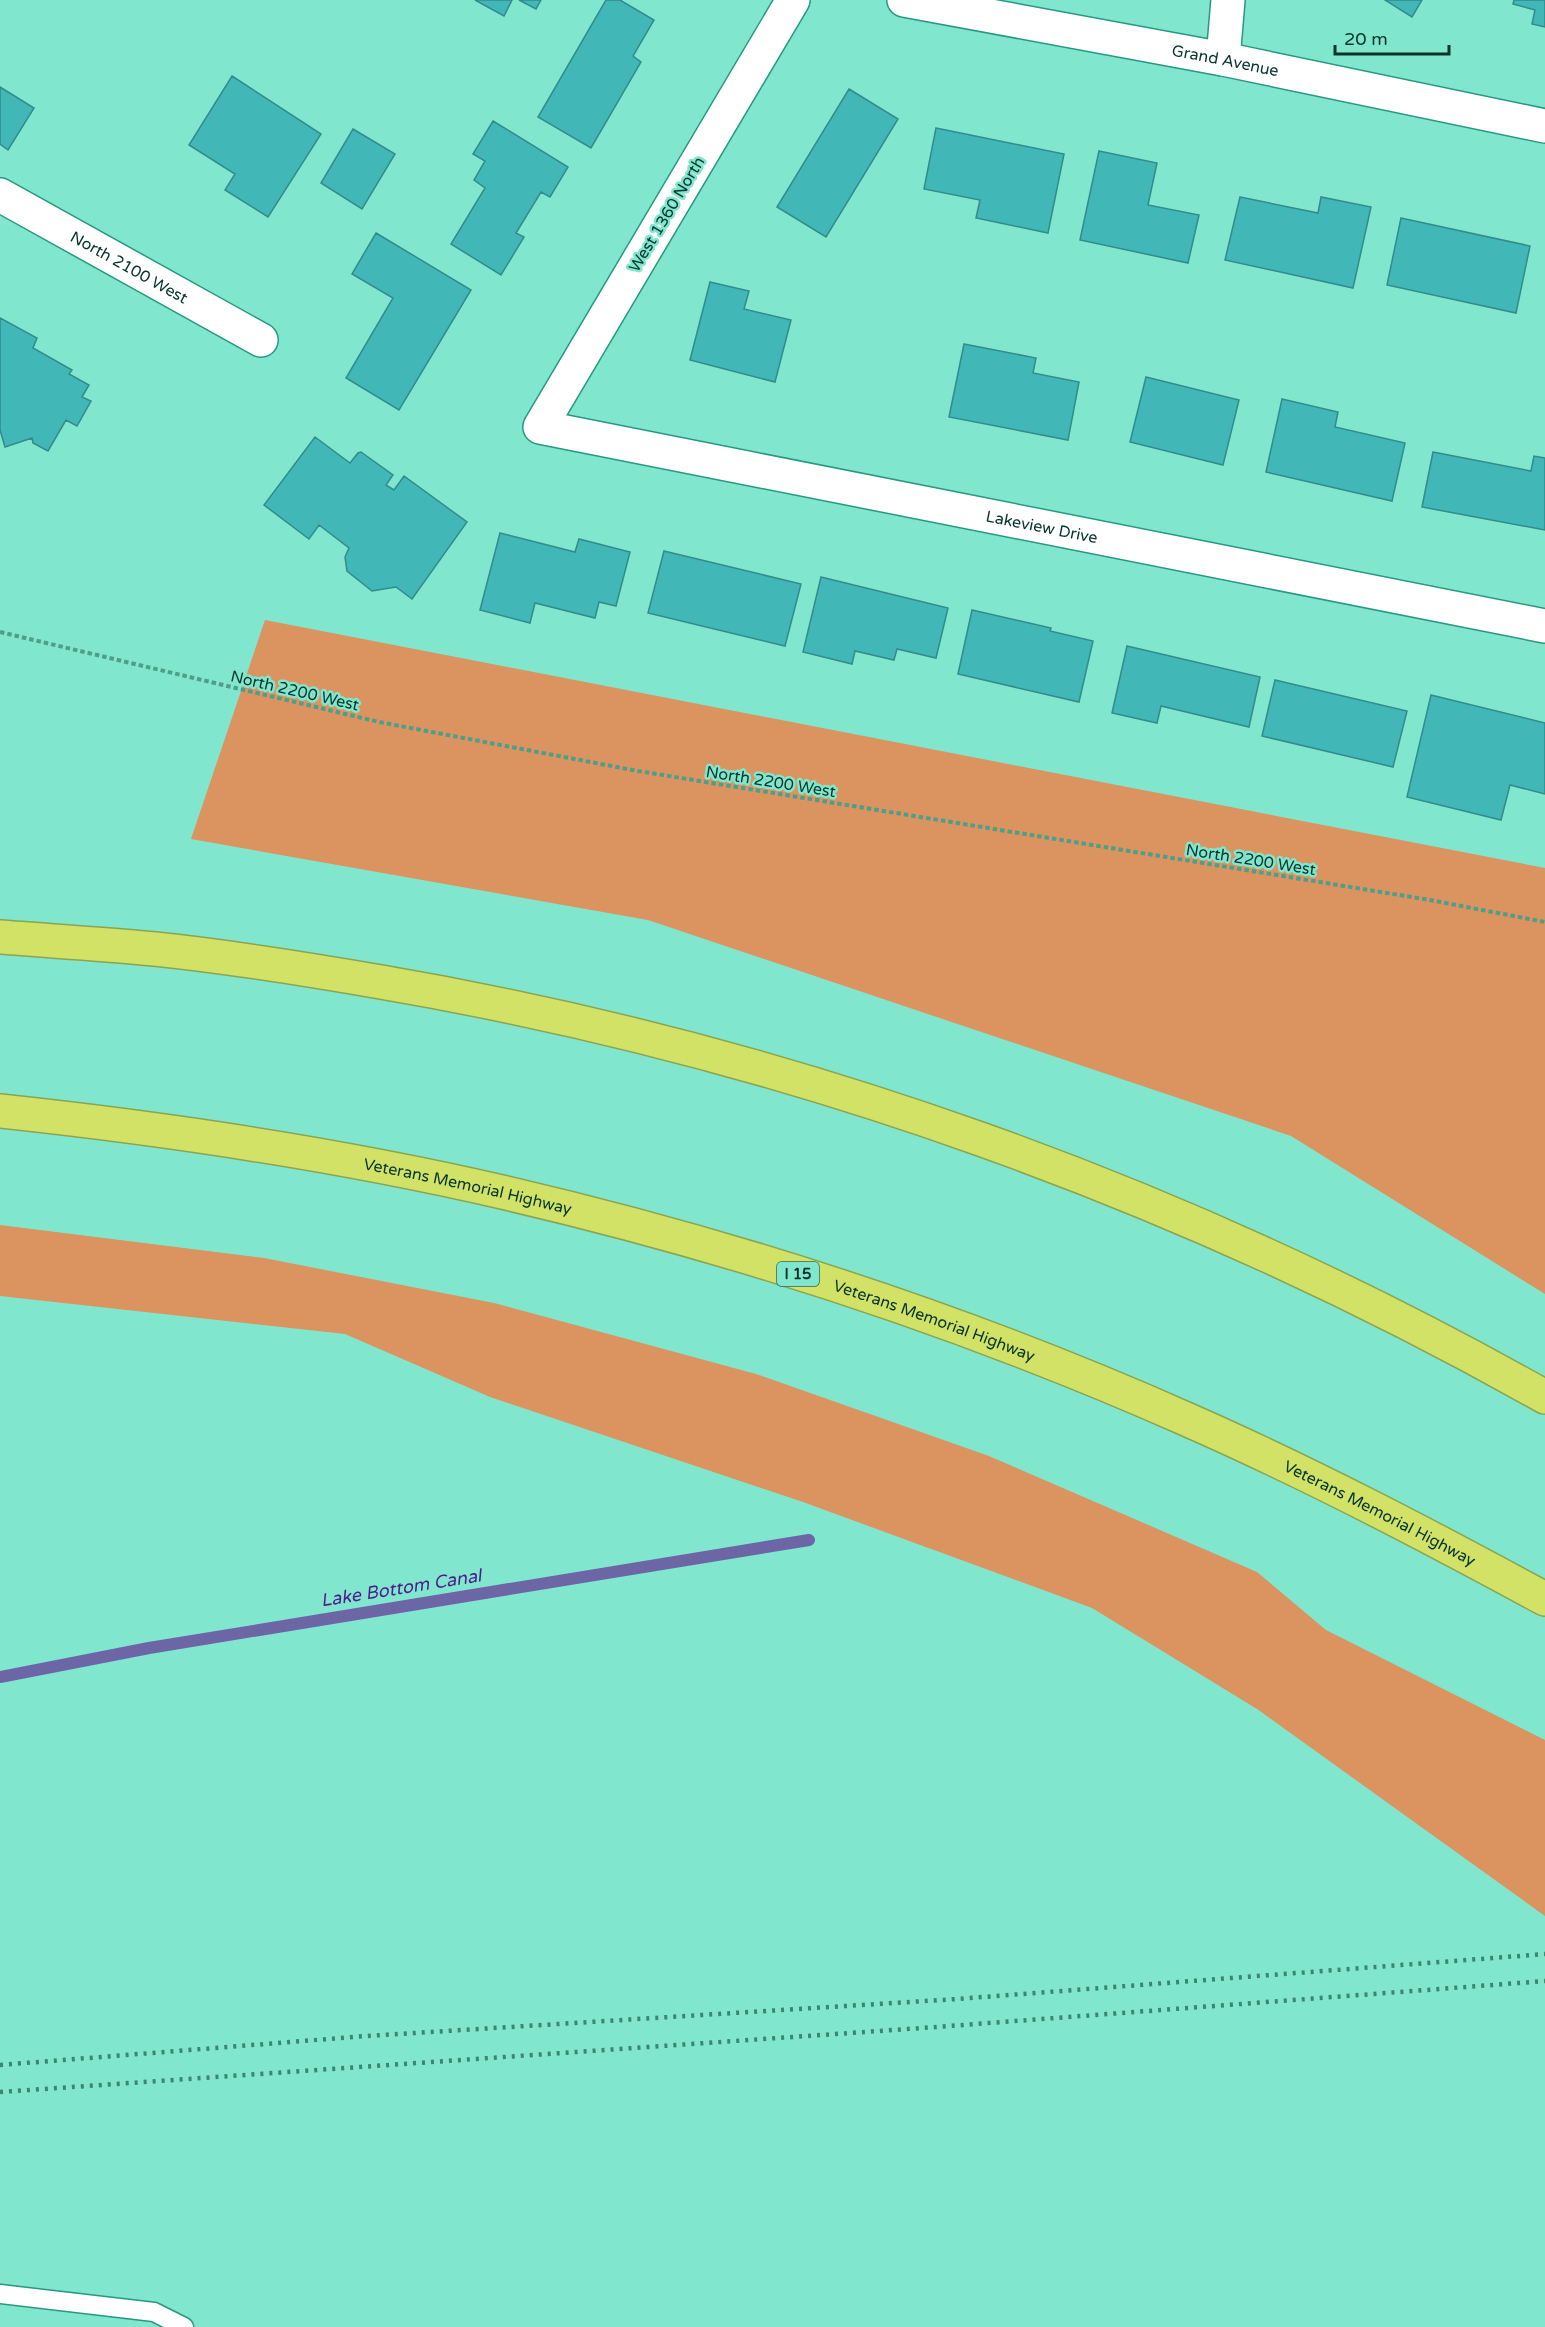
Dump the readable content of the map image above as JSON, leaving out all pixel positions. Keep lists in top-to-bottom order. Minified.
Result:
{"streets":{"highway":["Veterans Memorial Highway","I 15"],"street":["Grand Avenue","West 1360 North","North 2100 West","Lakeview Drive"],"path":["North 2200 West"]},"crossings":[["West 1360 North","Lakeview Drive"]],"water":["Lake Bottom Canal"],"scale_bar":"20 m"}
